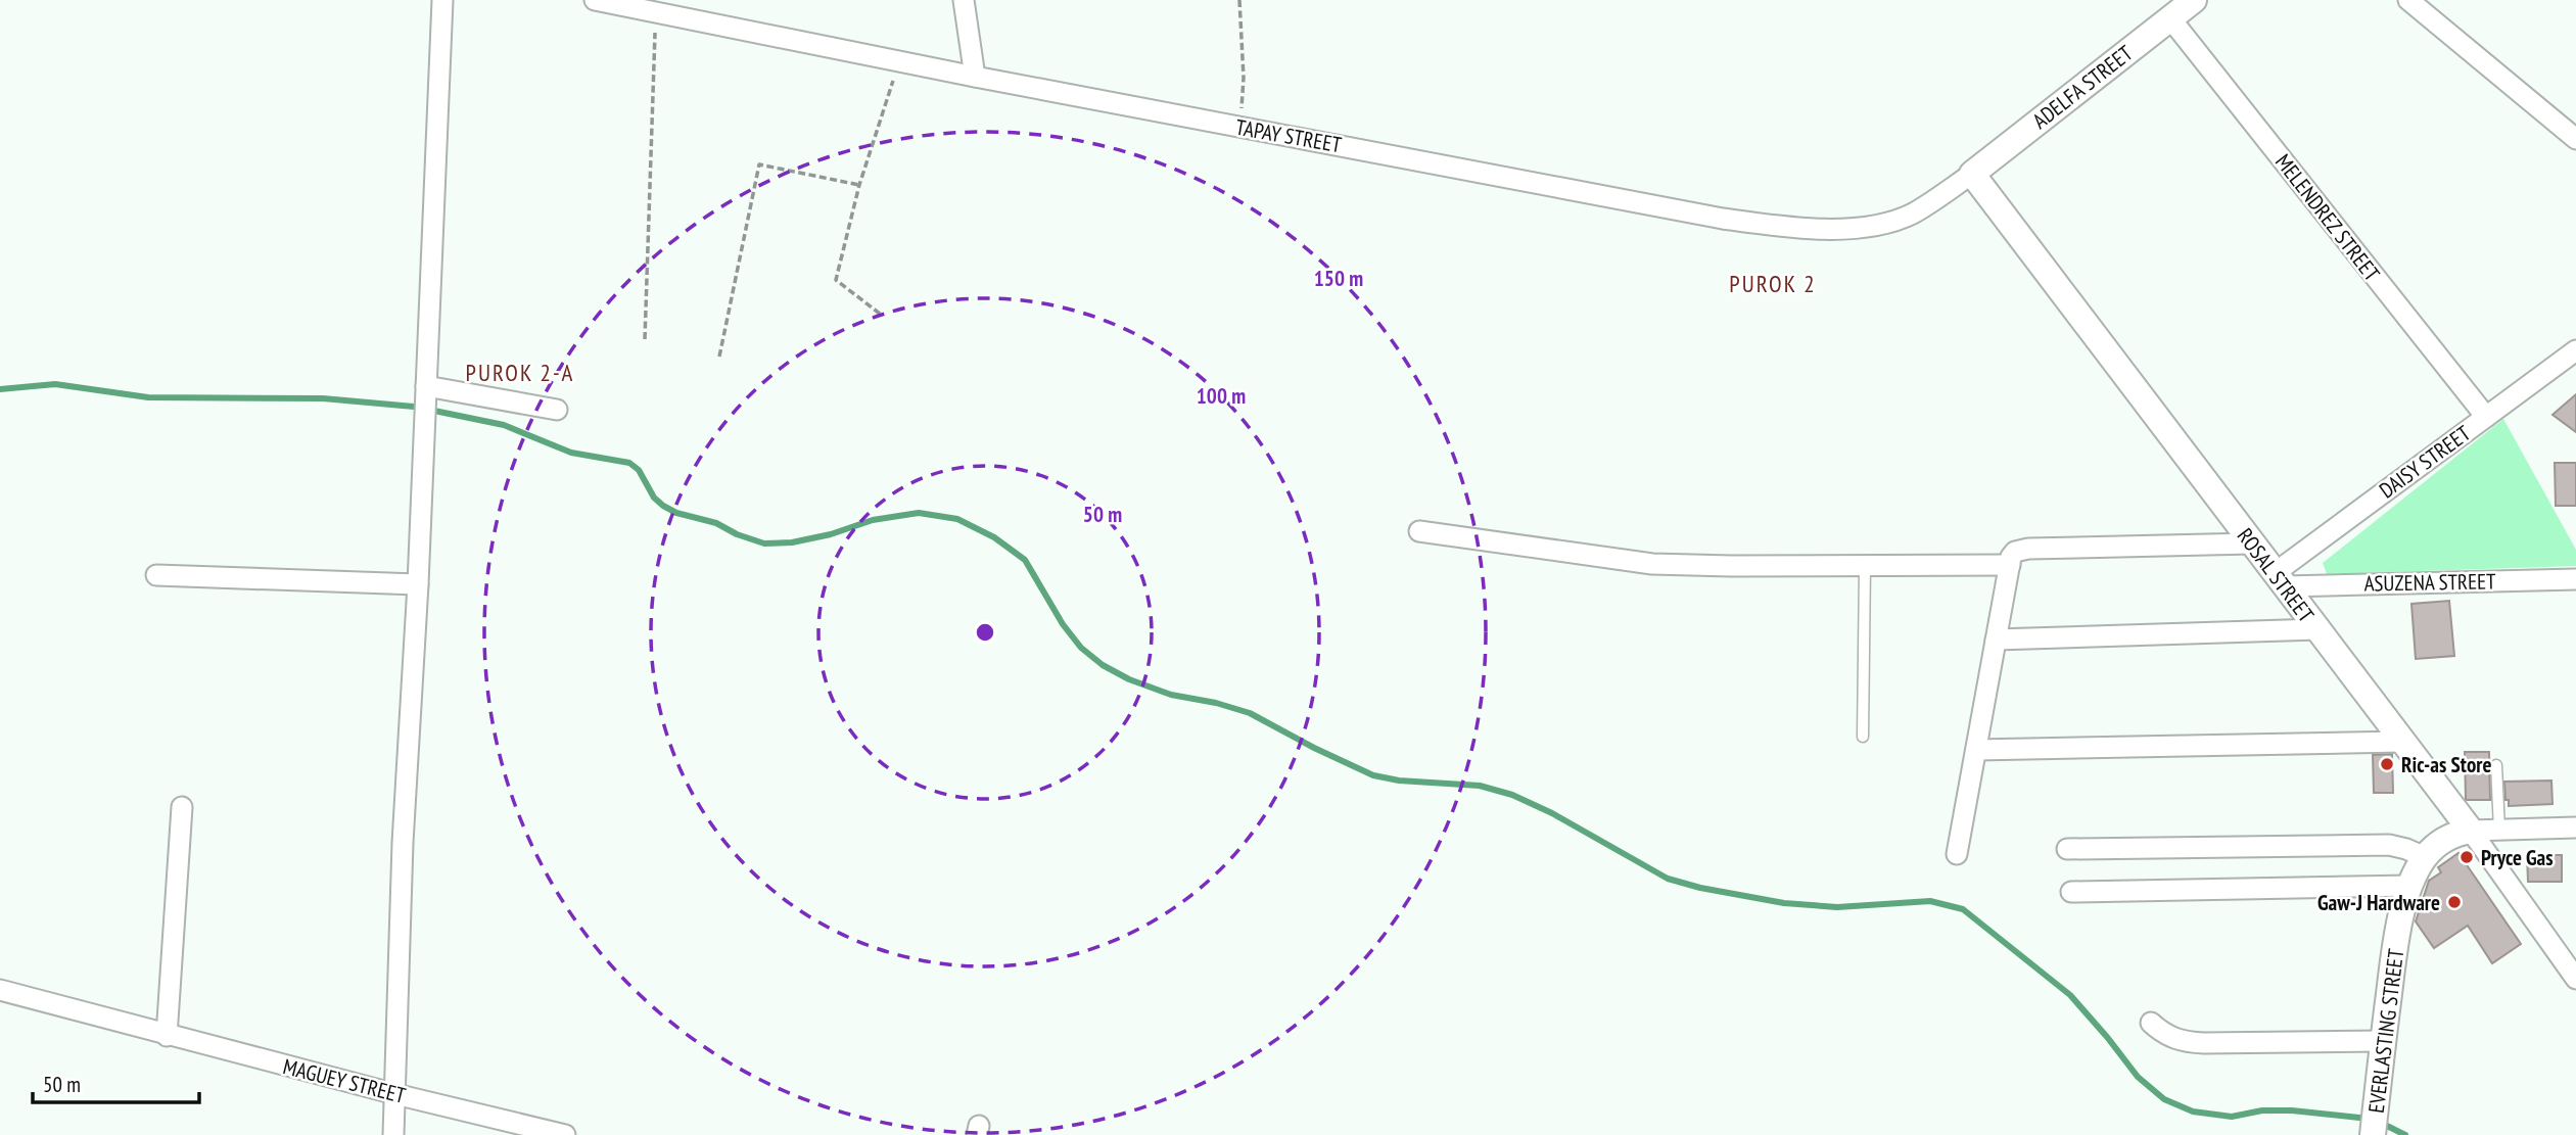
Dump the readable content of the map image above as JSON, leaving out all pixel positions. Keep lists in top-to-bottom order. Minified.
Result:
{"streets":{"street":["ADELFA STREET","TAPAY STREET","MELENDREZ STREET","DAISY STREET","ROSAL STREET","ASUZENA STREET","EVERLASTING STREET","MAGUEY STREET"]},"crossings":[["ADELFA STREET","TAPAY STREET"],["ADELFA STREET","MELENDREZ STREET"],["ADELFA STREET","ROSAL STREET"],["TAPAY STREET","ROSAL STREET"],["MELENDREZ STREET","DAISY STREET"],["DAISY STREET","ROSAL STREET"],["DAISY STREET","ASUZENA STREET"],["ROSAL STREET","ASUZENA STREET"],["ROSAL STREET","EVERLASTING STREET"]],"districts":["PUROK 2","PUROK 2-A"],"places":["Ric-as Store","Pryce Gas","Gaw-J Hardware"],"scale_bar":"50 m","rings":["150 m","100 m","50 m"]}
